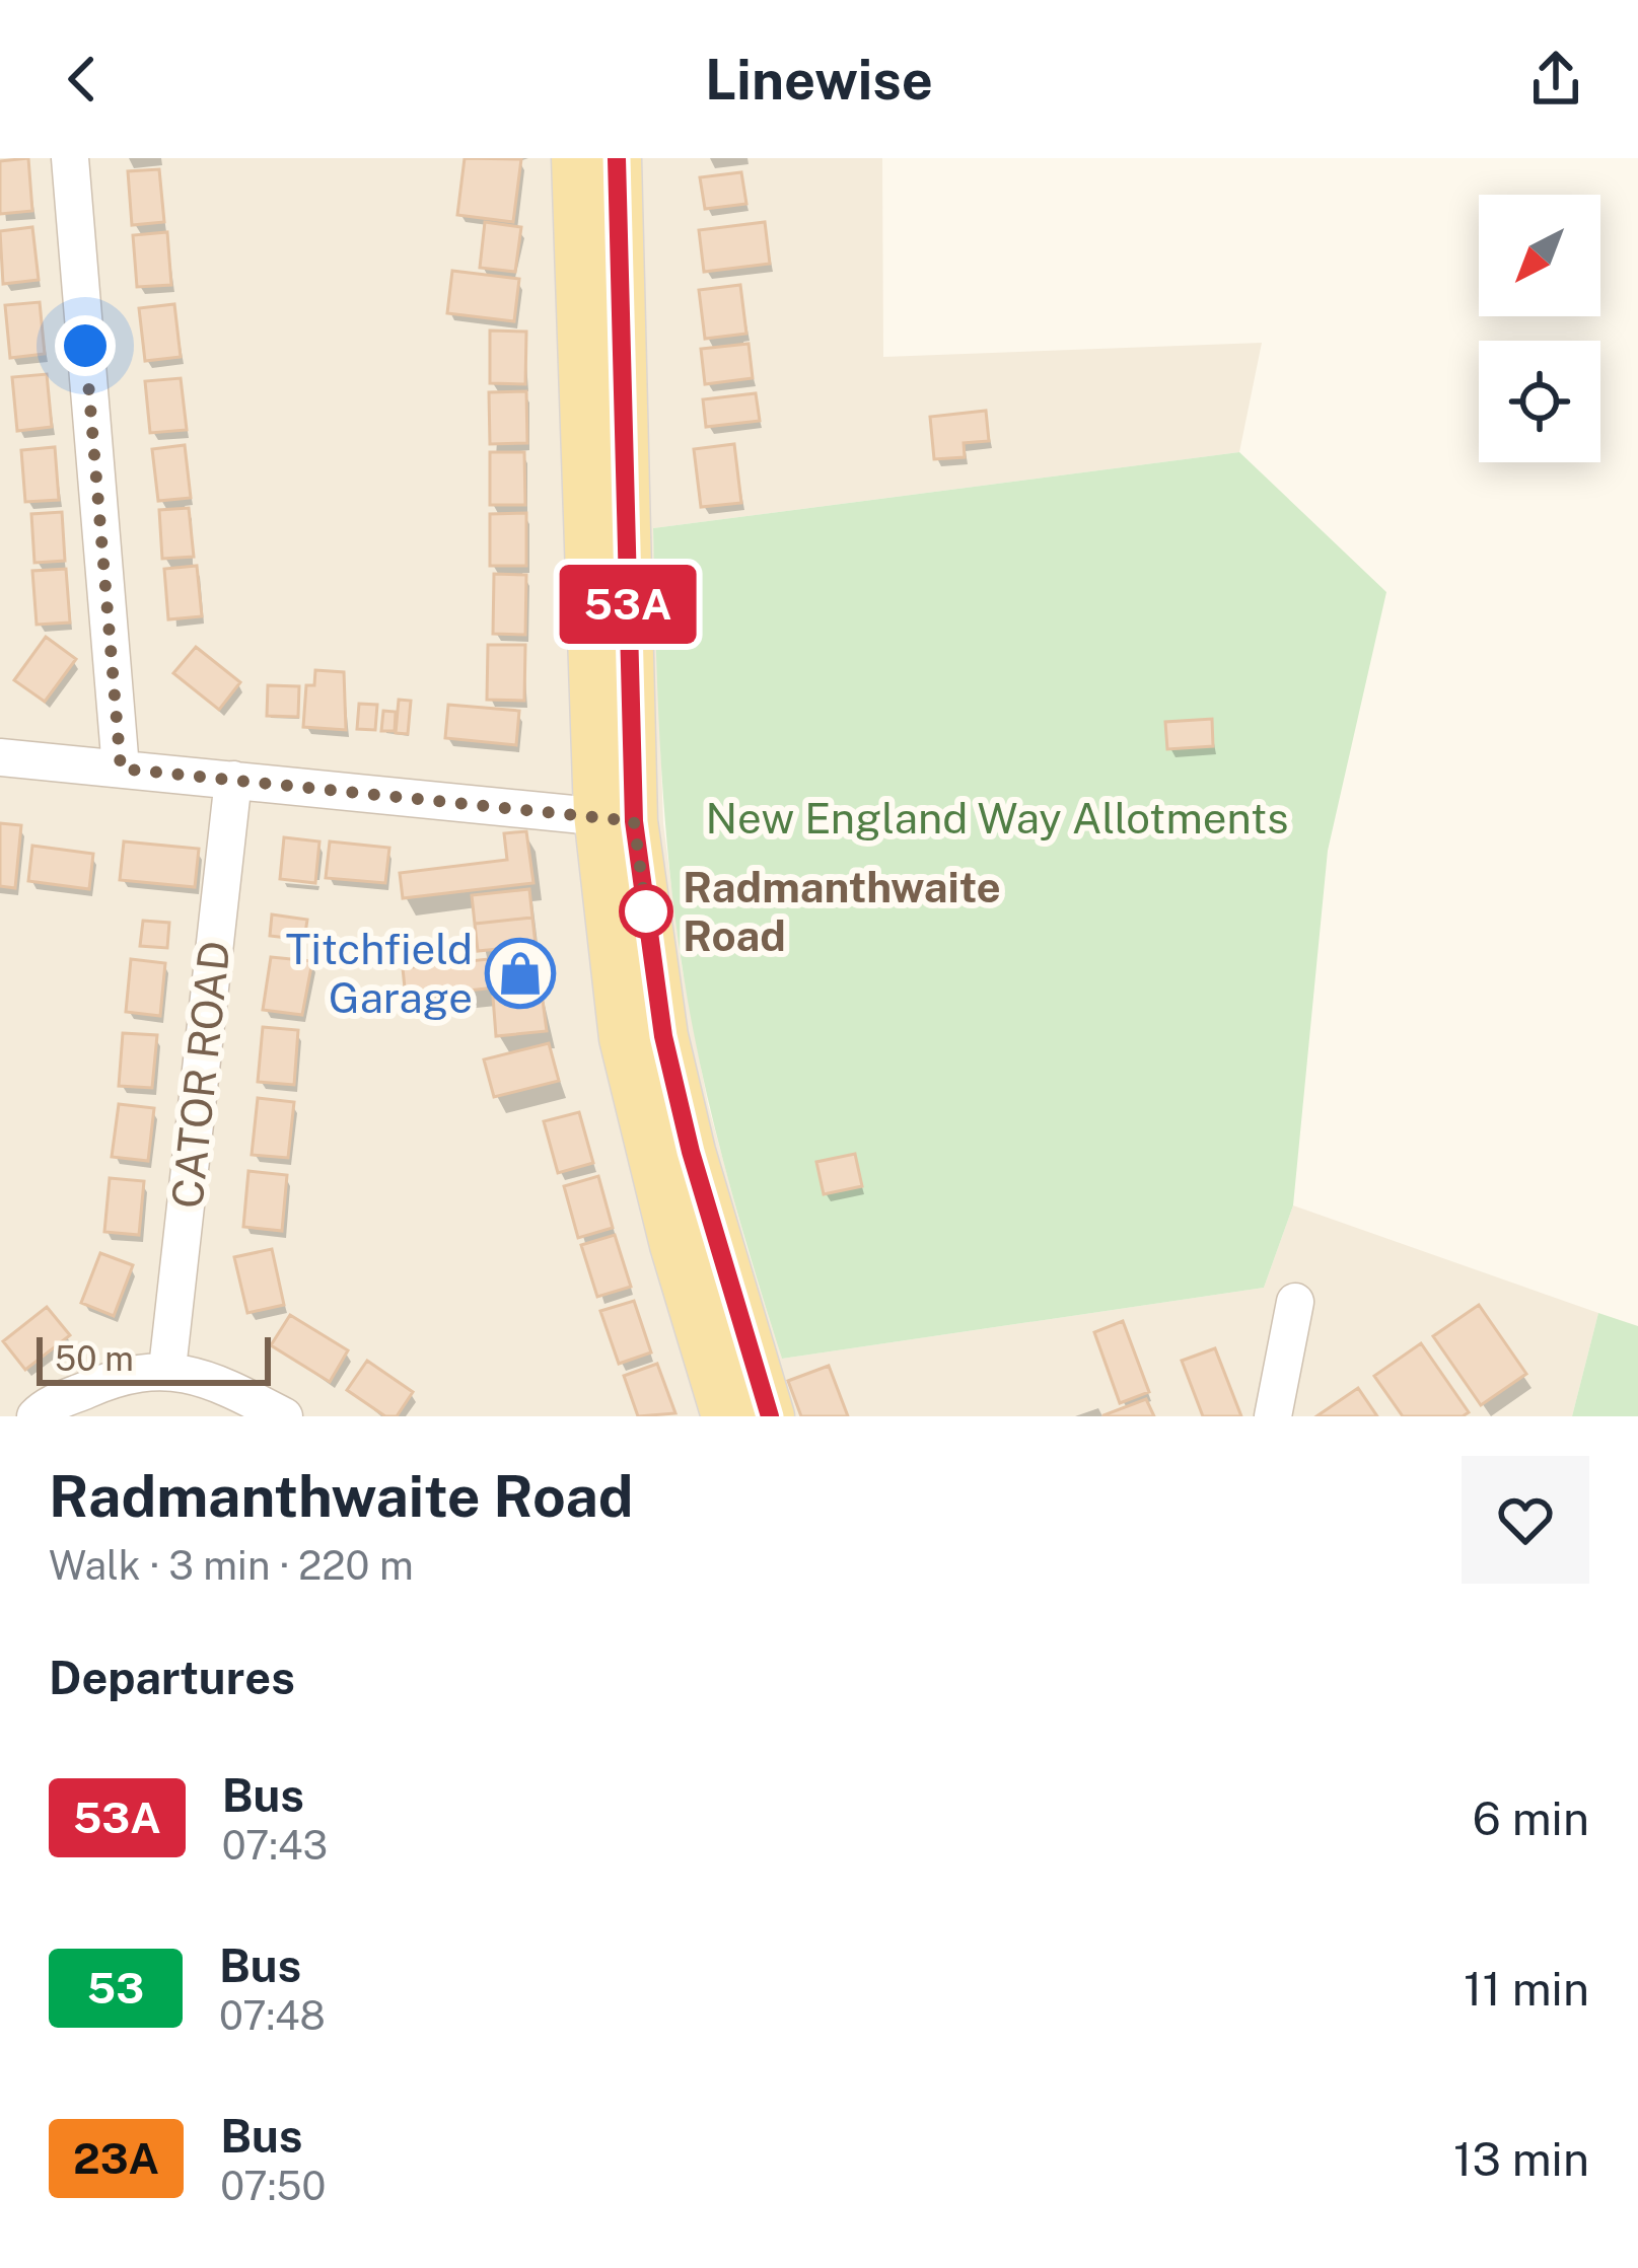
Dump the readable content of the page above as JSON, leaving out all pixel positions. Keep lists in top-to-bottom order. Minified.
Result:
{"streets":{"street":["CATOR ROAD"]},"parks":["New England Way Allotments"],"places":{"other":["Radmanthwaite Road"],"shop":["Titchfield Garage"]},"lines":["bus line 53A"],"scale_bar":"50 m","north":"bottom left","page":{"header":"Linewise","on_map":"53A","scale":"50 m","heading":[["Radmanthwaite Road","Walk · 3 min · 220 m"],"Departures"],"list":[{"mark":"53A","name":"Bus","note":"07:43","value":"6 min"},{"mark":"53","name":"Bus","note":"07:48","value":"11 min"},{"mark":"23A","name":"Bus","note":"07:50","value":"13 min"}]}}
